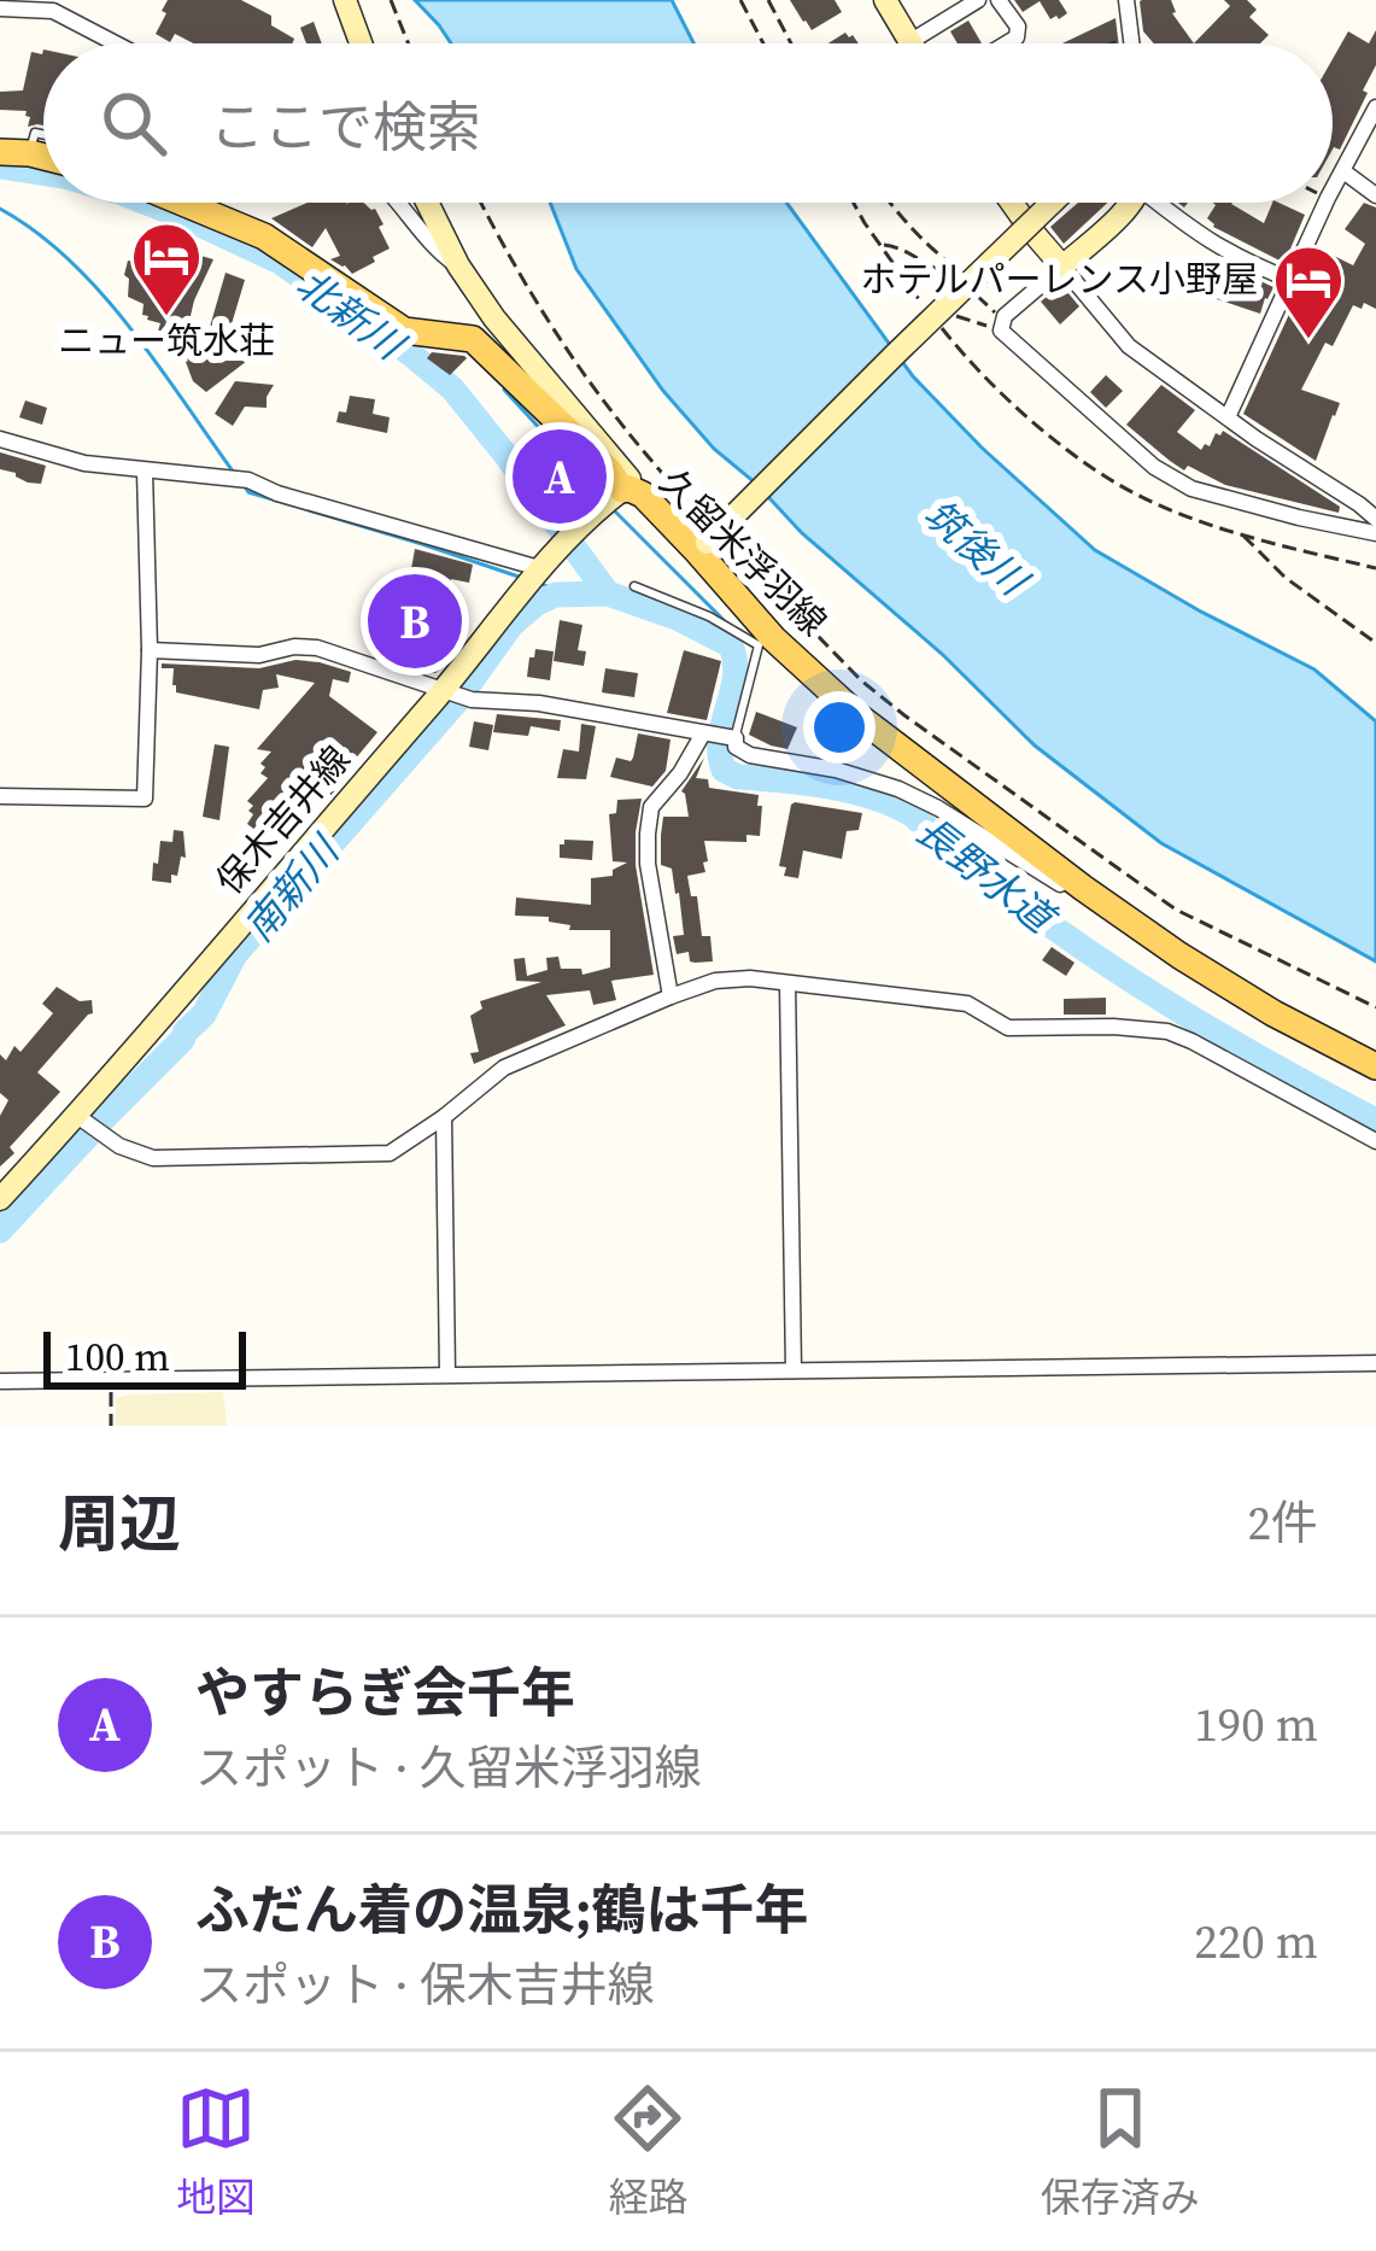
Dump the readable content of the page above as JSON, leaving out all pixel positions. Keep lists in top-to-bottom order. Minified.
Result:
{"streets":{"main road":["久留米浮羽線","保木吉井線"]},"crossings":[["久留米浮羽線","保木吉井線"]],"water":["北新川","筑後川","長野水道","南新川"],"places":{"hotel":["ニュー筑水荘","ホテルパーレンス小野屋"]},"scale_bar":"100 m","page":{"search":"ここで検索","pins":["A","B"],"scale":"100 m","heading":["周辺","2件"],"list":[{"mark":"A","name":"やすらぎ会千年","note":"スポット · 久留米浮羽線","value":"190 m"},{"mark":"B","name":"ふだん着の温泉;鶴は千年","note":"スポット · 保木吉井線","value":"220 m"}],"nav":["地図","経路","保存済み"]}}
